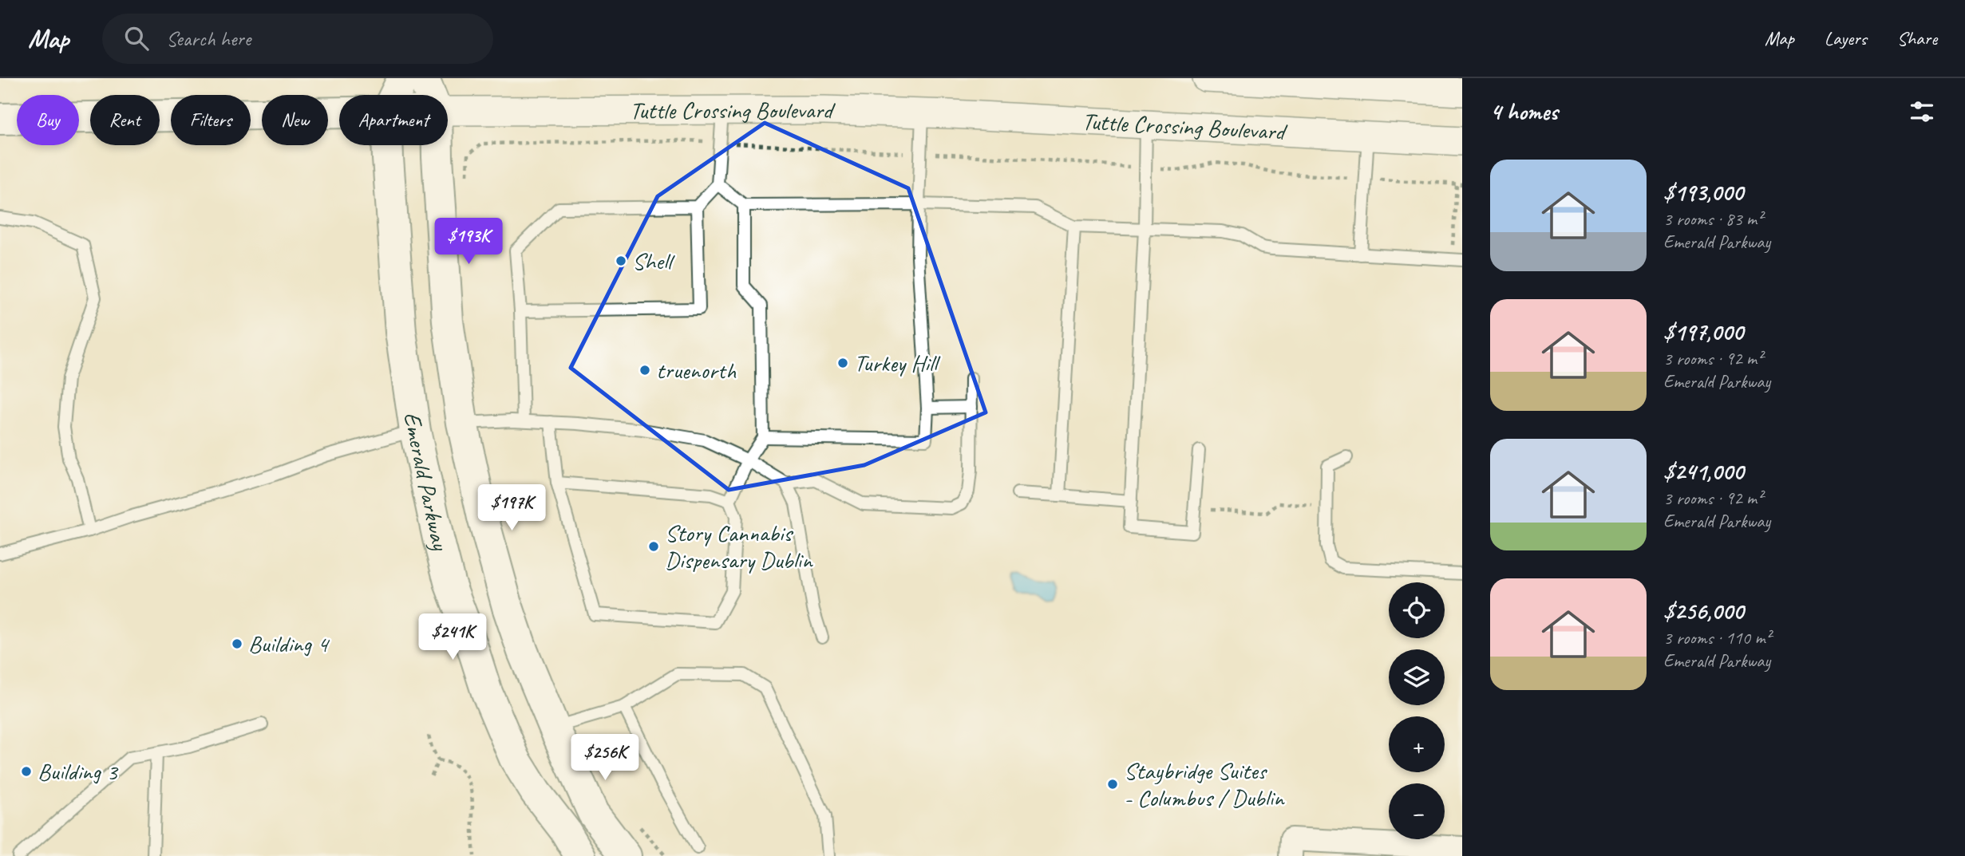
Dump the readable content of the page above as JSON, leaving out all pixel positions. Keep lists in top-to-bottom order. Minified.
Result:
{"streets":{"main road":["Tuttle Crossing Boulevard","Emerald Parkway"]},"places":["Shell","Turkey Hill","truenorth","Story Cannabis Dispensary Dublin","Building 4","Building 3","Staybridge Suites - Columbus / Dublin"],"page":{"header":"Map","search":"Search here","nav":["Map","Layers","Share"],"heading":"4 homes","chip":["Buy","Rent","Filters","New","Apartment"],"list":[{"name":"$193,000","note":"3 rooms · 83 m² · Emerald Parkway"},{"name":"$197,000","note":"3 rooms · 92 m² · Emerald Parkway"},{"name":"$241,000","note":"3 rooms · 92 m² · Emerald Parkway"},{"name":"$256,000","note":"3 rooms · 110 m² · Emerald Parkway"}],"price":["$193K","$197K","$241K","$256K"],"map_buttons":["+","−"]}}
